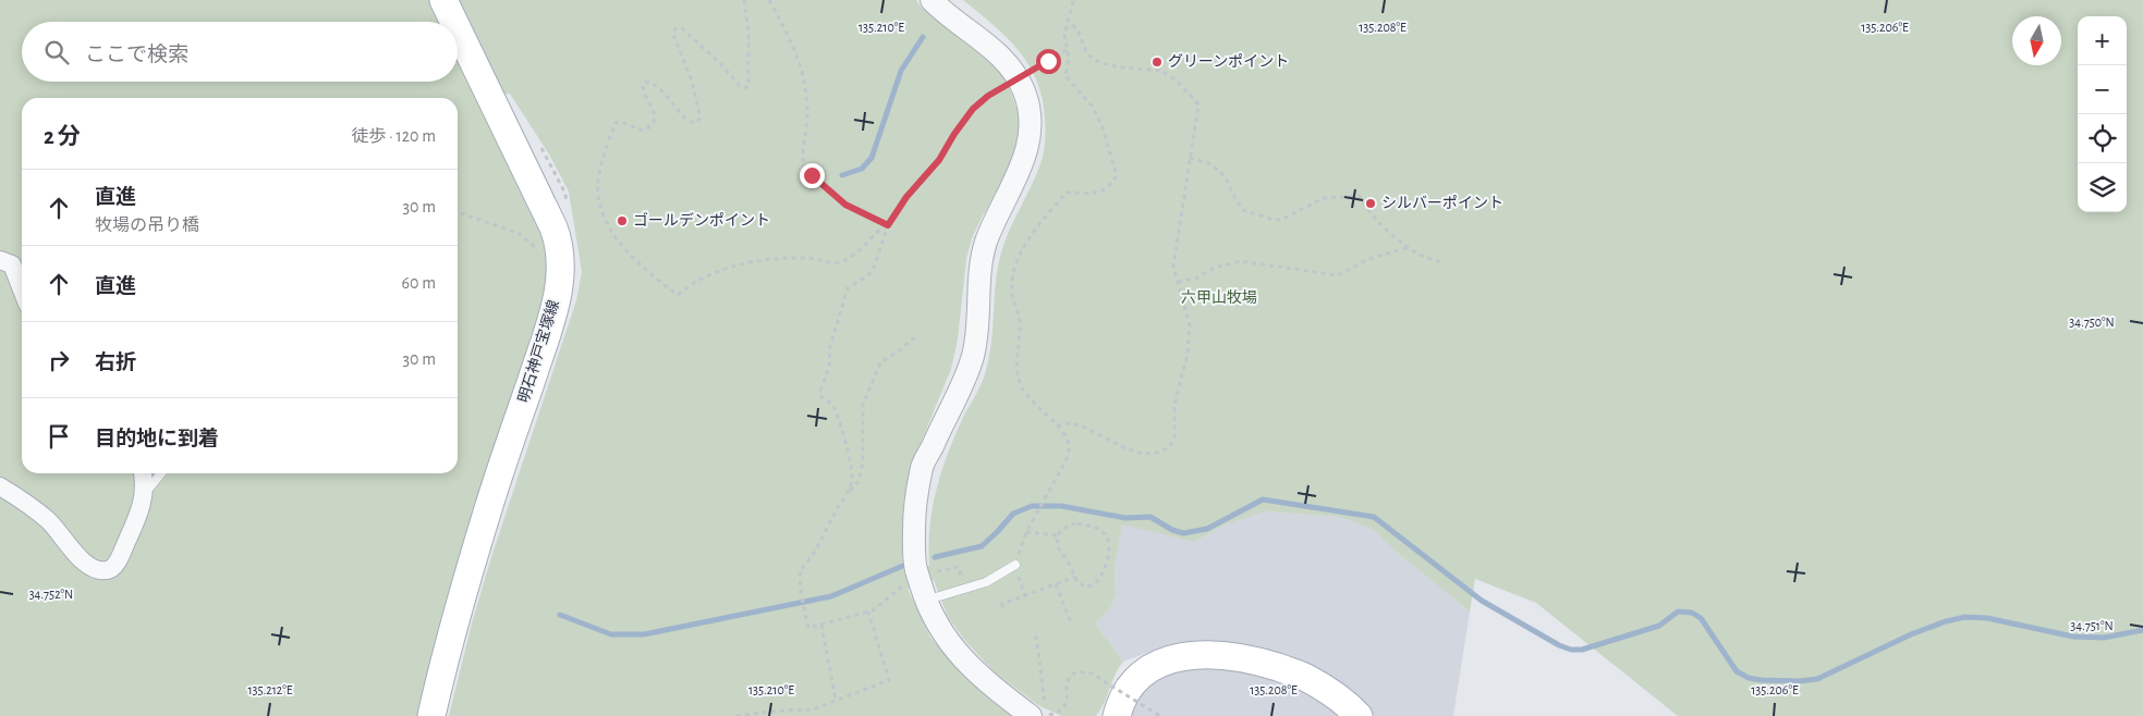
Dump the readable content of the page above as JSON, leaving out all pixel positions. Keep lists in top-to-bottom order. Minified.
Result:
{"streets":{"main road":["明石神戸宝塚線"]},"parks":["六甲山牧場"],"places":["グリーンポイント","シルバーポイント","ゴールデンポイント"],"north":"bottom","page":{"map_buttons":["+","−"],"search":"ここで検索","heading":["2 分","徒歩 · 120 m"],"list":[["直進","牧場の吊り橋","30 m"],["直進","60 m"],["右折","30 m"],"目的地に到着"]},"coordinates":["135.210°E","135.208°E","135.206°E","34.750°N","34.752°N","34.751°N","135.212°E"]}
